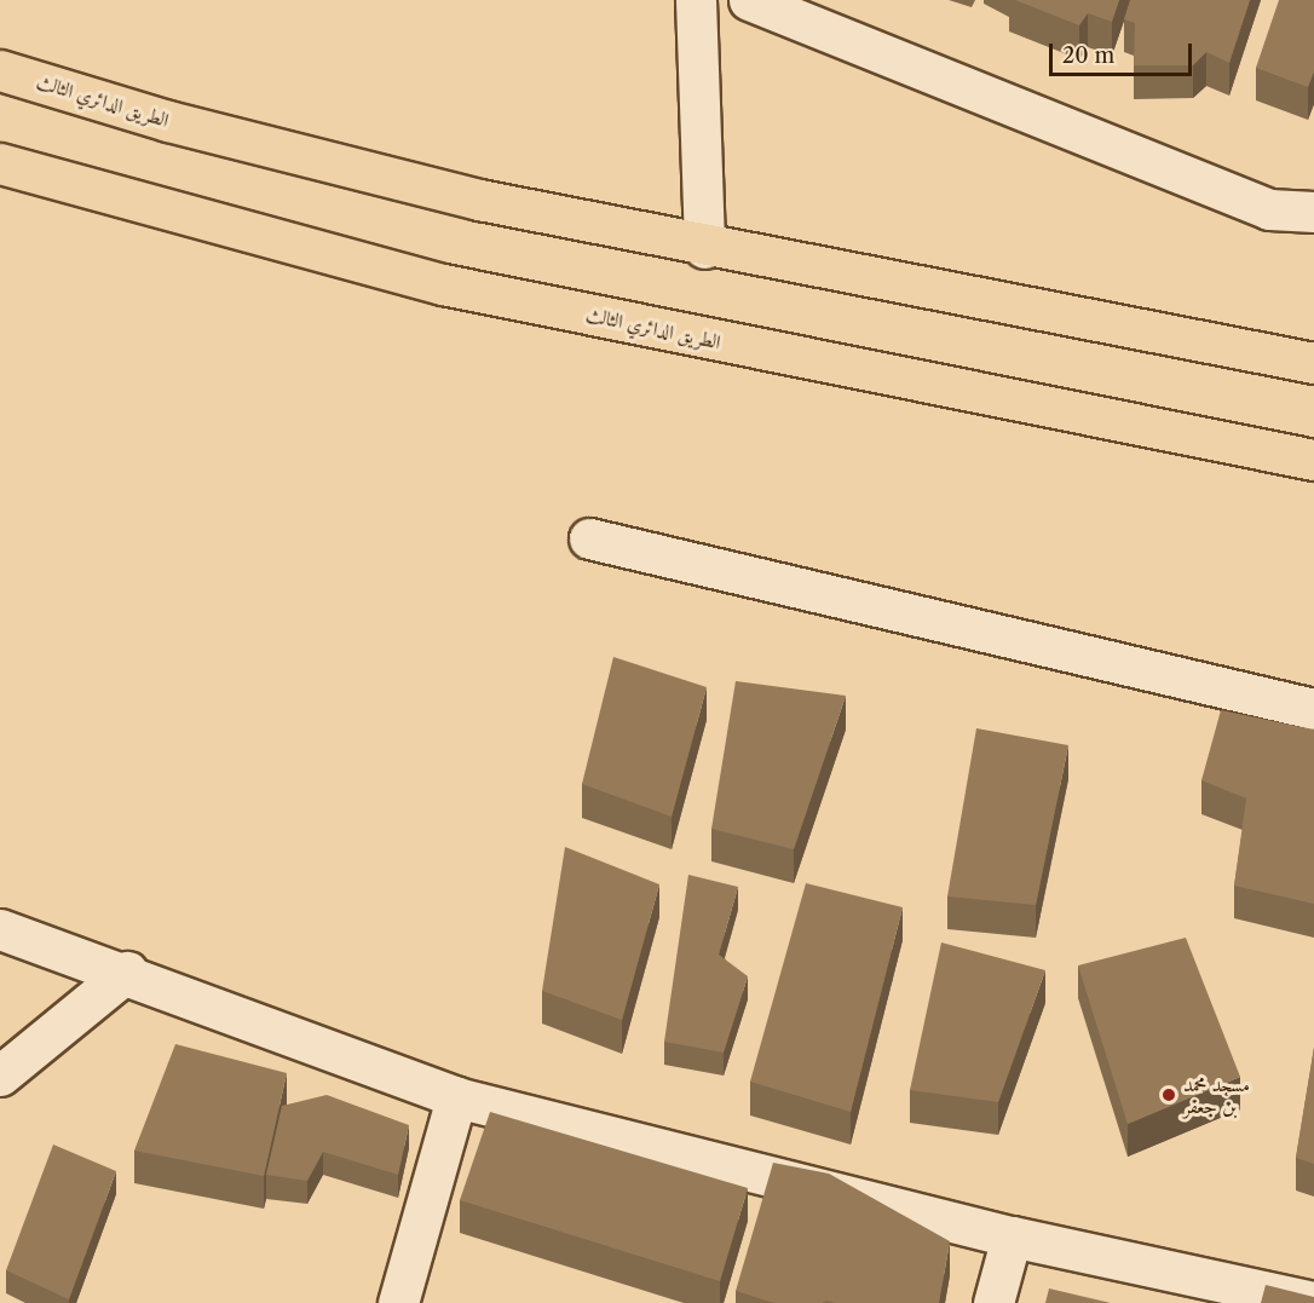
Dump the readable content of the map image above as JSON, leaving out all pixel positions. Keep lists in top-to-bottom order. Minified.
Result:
{"streets":{"highway":["الطريق الدائري الثالث"]},"places":["مسجد محمد بن جعفر"],"scale_bar":"20 m"}
